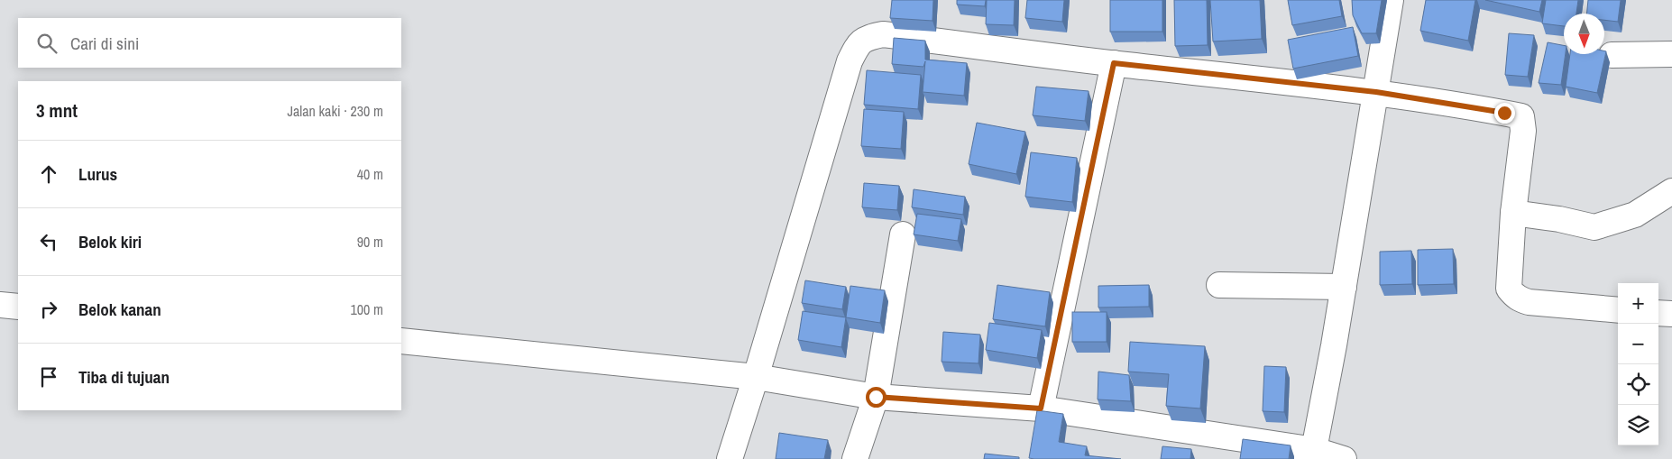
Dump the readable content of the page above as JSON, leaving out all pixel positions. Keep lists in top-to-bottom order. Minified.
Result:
{"north":"bottom","page":{"search":"Cari di sini","heading":["3 mnt","Jalan kaki · 230 m"],"list":[["Lurus","40 m"],["Belok kiri","90 m"],["Belok kanan","100 m"],"Tiba di tujuan"],"map_buttons":["+","−"]}}
